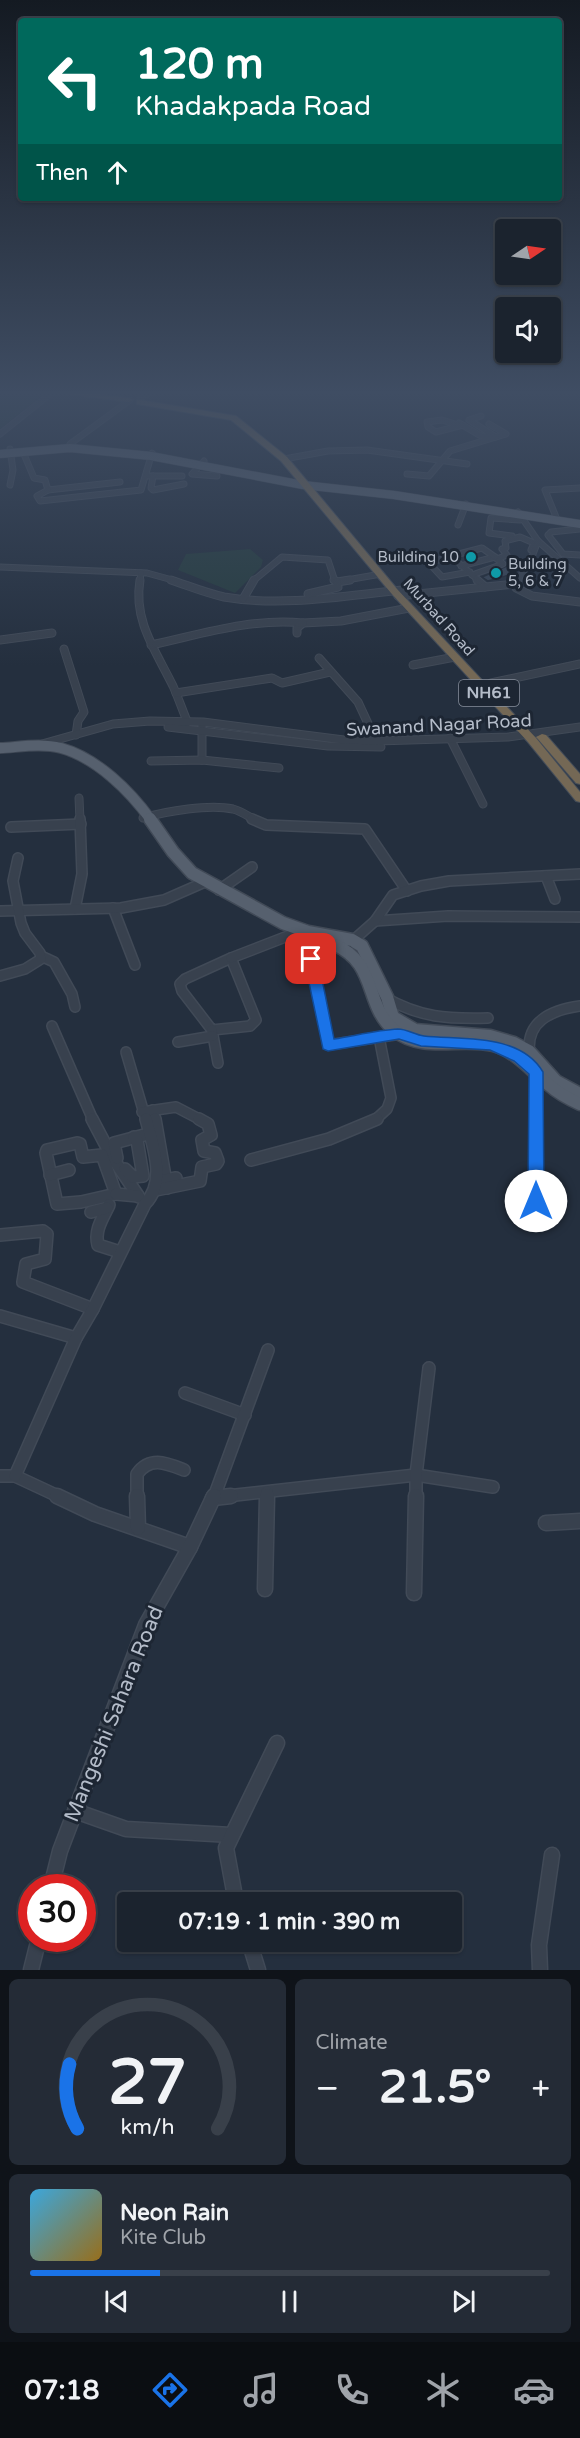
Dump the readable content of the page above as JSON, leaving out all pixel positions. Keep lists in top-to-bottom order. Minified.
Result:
{"streets":{"highway":["Murbad Road","NH61"],"street":["Swanand Nagar Road","Mangeshi Sahara Road"]},"crossings":[["Murbad Road","NH61"],["Murbad Road","Swanand Nagar Road"],["NH61","Swanand Nagar Road"]],"places":["Building 10","Building 5, 6 & 7"],"north":"right","page":{"turn":["120 m","Khadakpada Road"],"then":"Then","limit":"30","trip":"07:19 · 1 min · 390 m","tile":"Climate","heat":["−","21.5°","+"],"song":["Neon Rain","Kite Club"],"tabs":"07:18","gauge":["27","km/h"]}}
